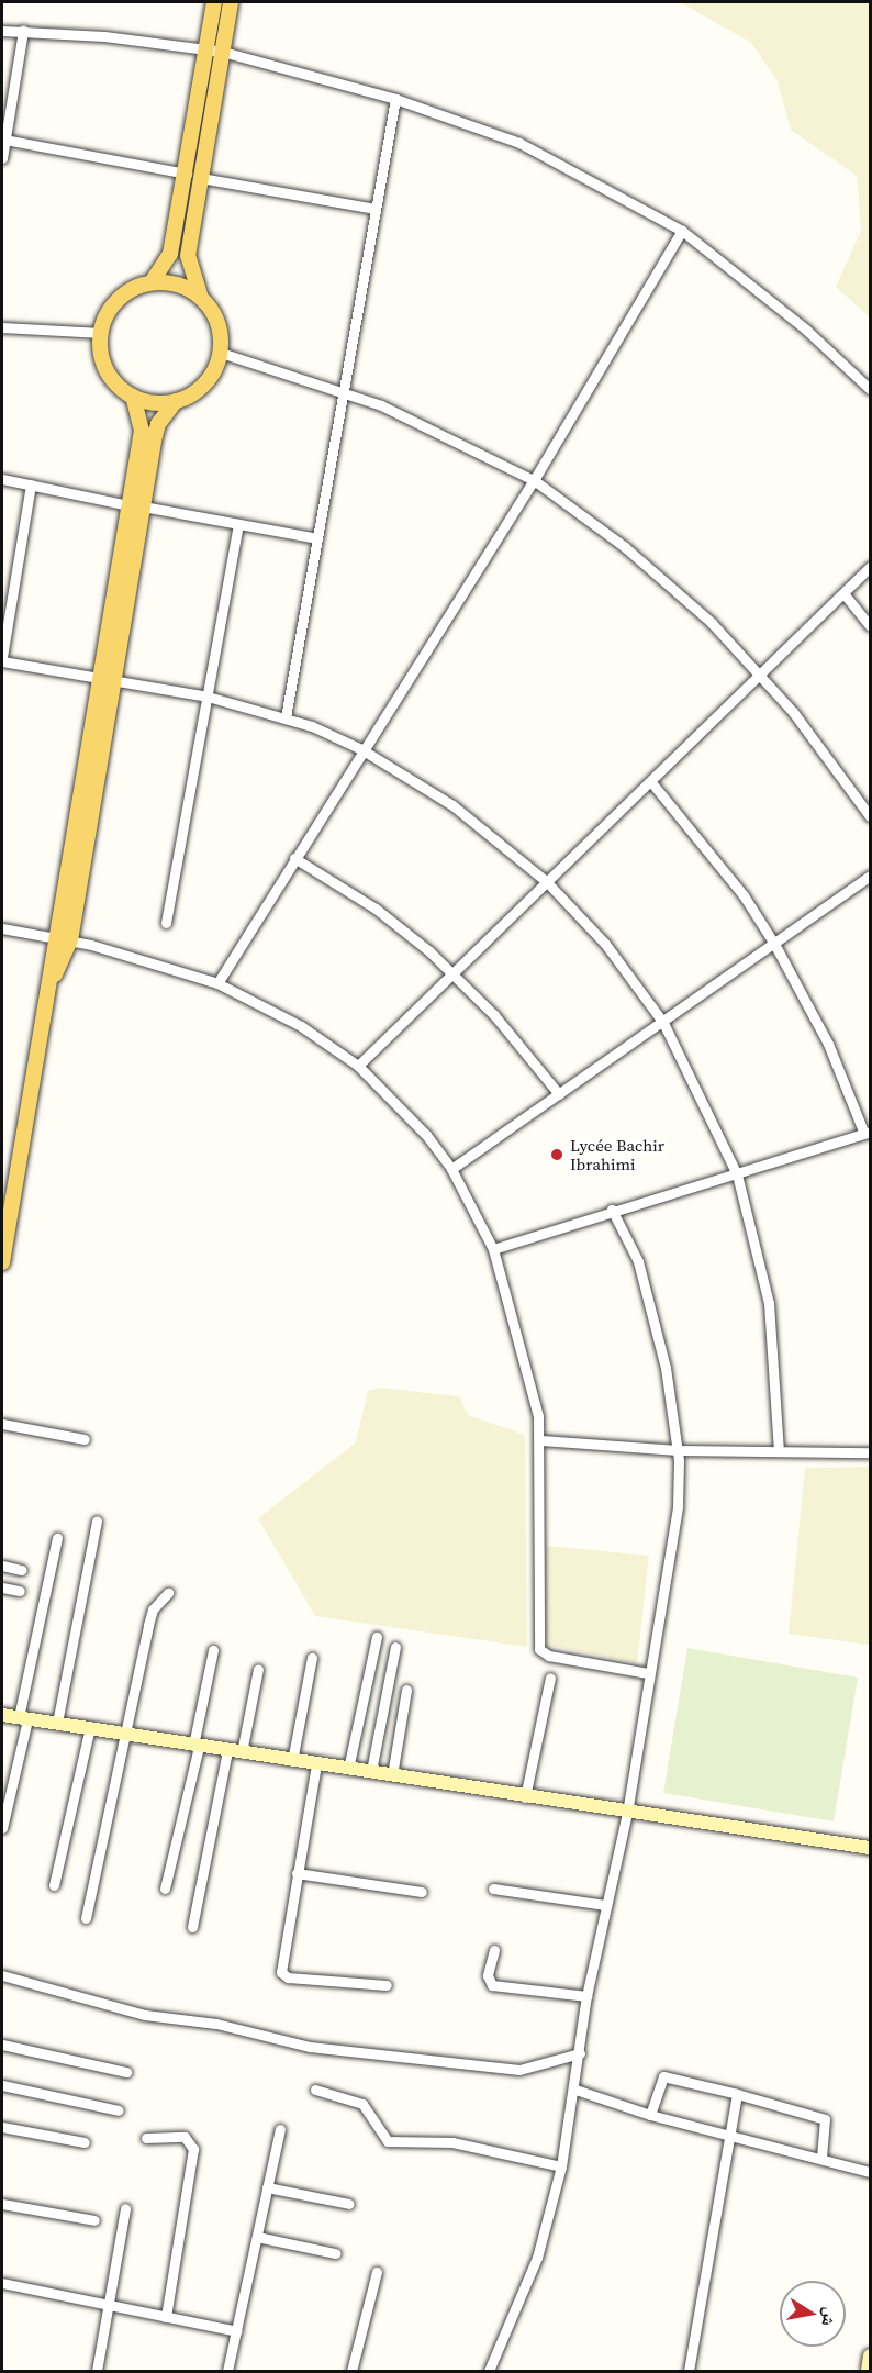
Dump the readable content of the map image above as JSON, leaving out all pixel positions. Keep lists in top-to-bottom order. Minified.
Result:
{"places":["Lycée Bachir Ibrahimi"],"north":"right"}
